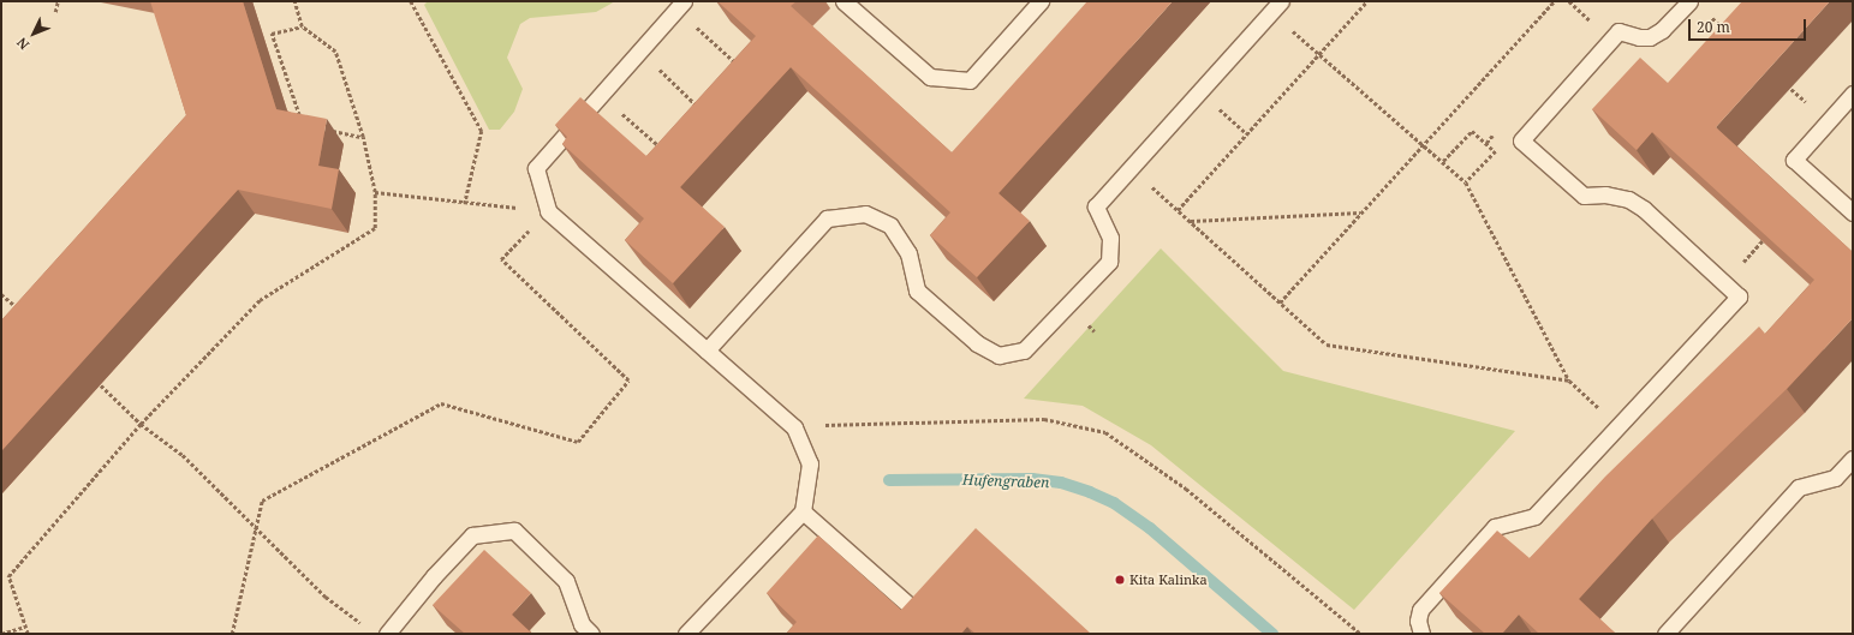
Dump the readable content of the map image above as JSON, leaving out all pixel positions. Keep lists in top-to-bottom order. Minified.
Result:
{"water":["Hufengraben"],"places":["Kita Kalinka"],"scale_bar":"20 m","north":"bottom left"}
